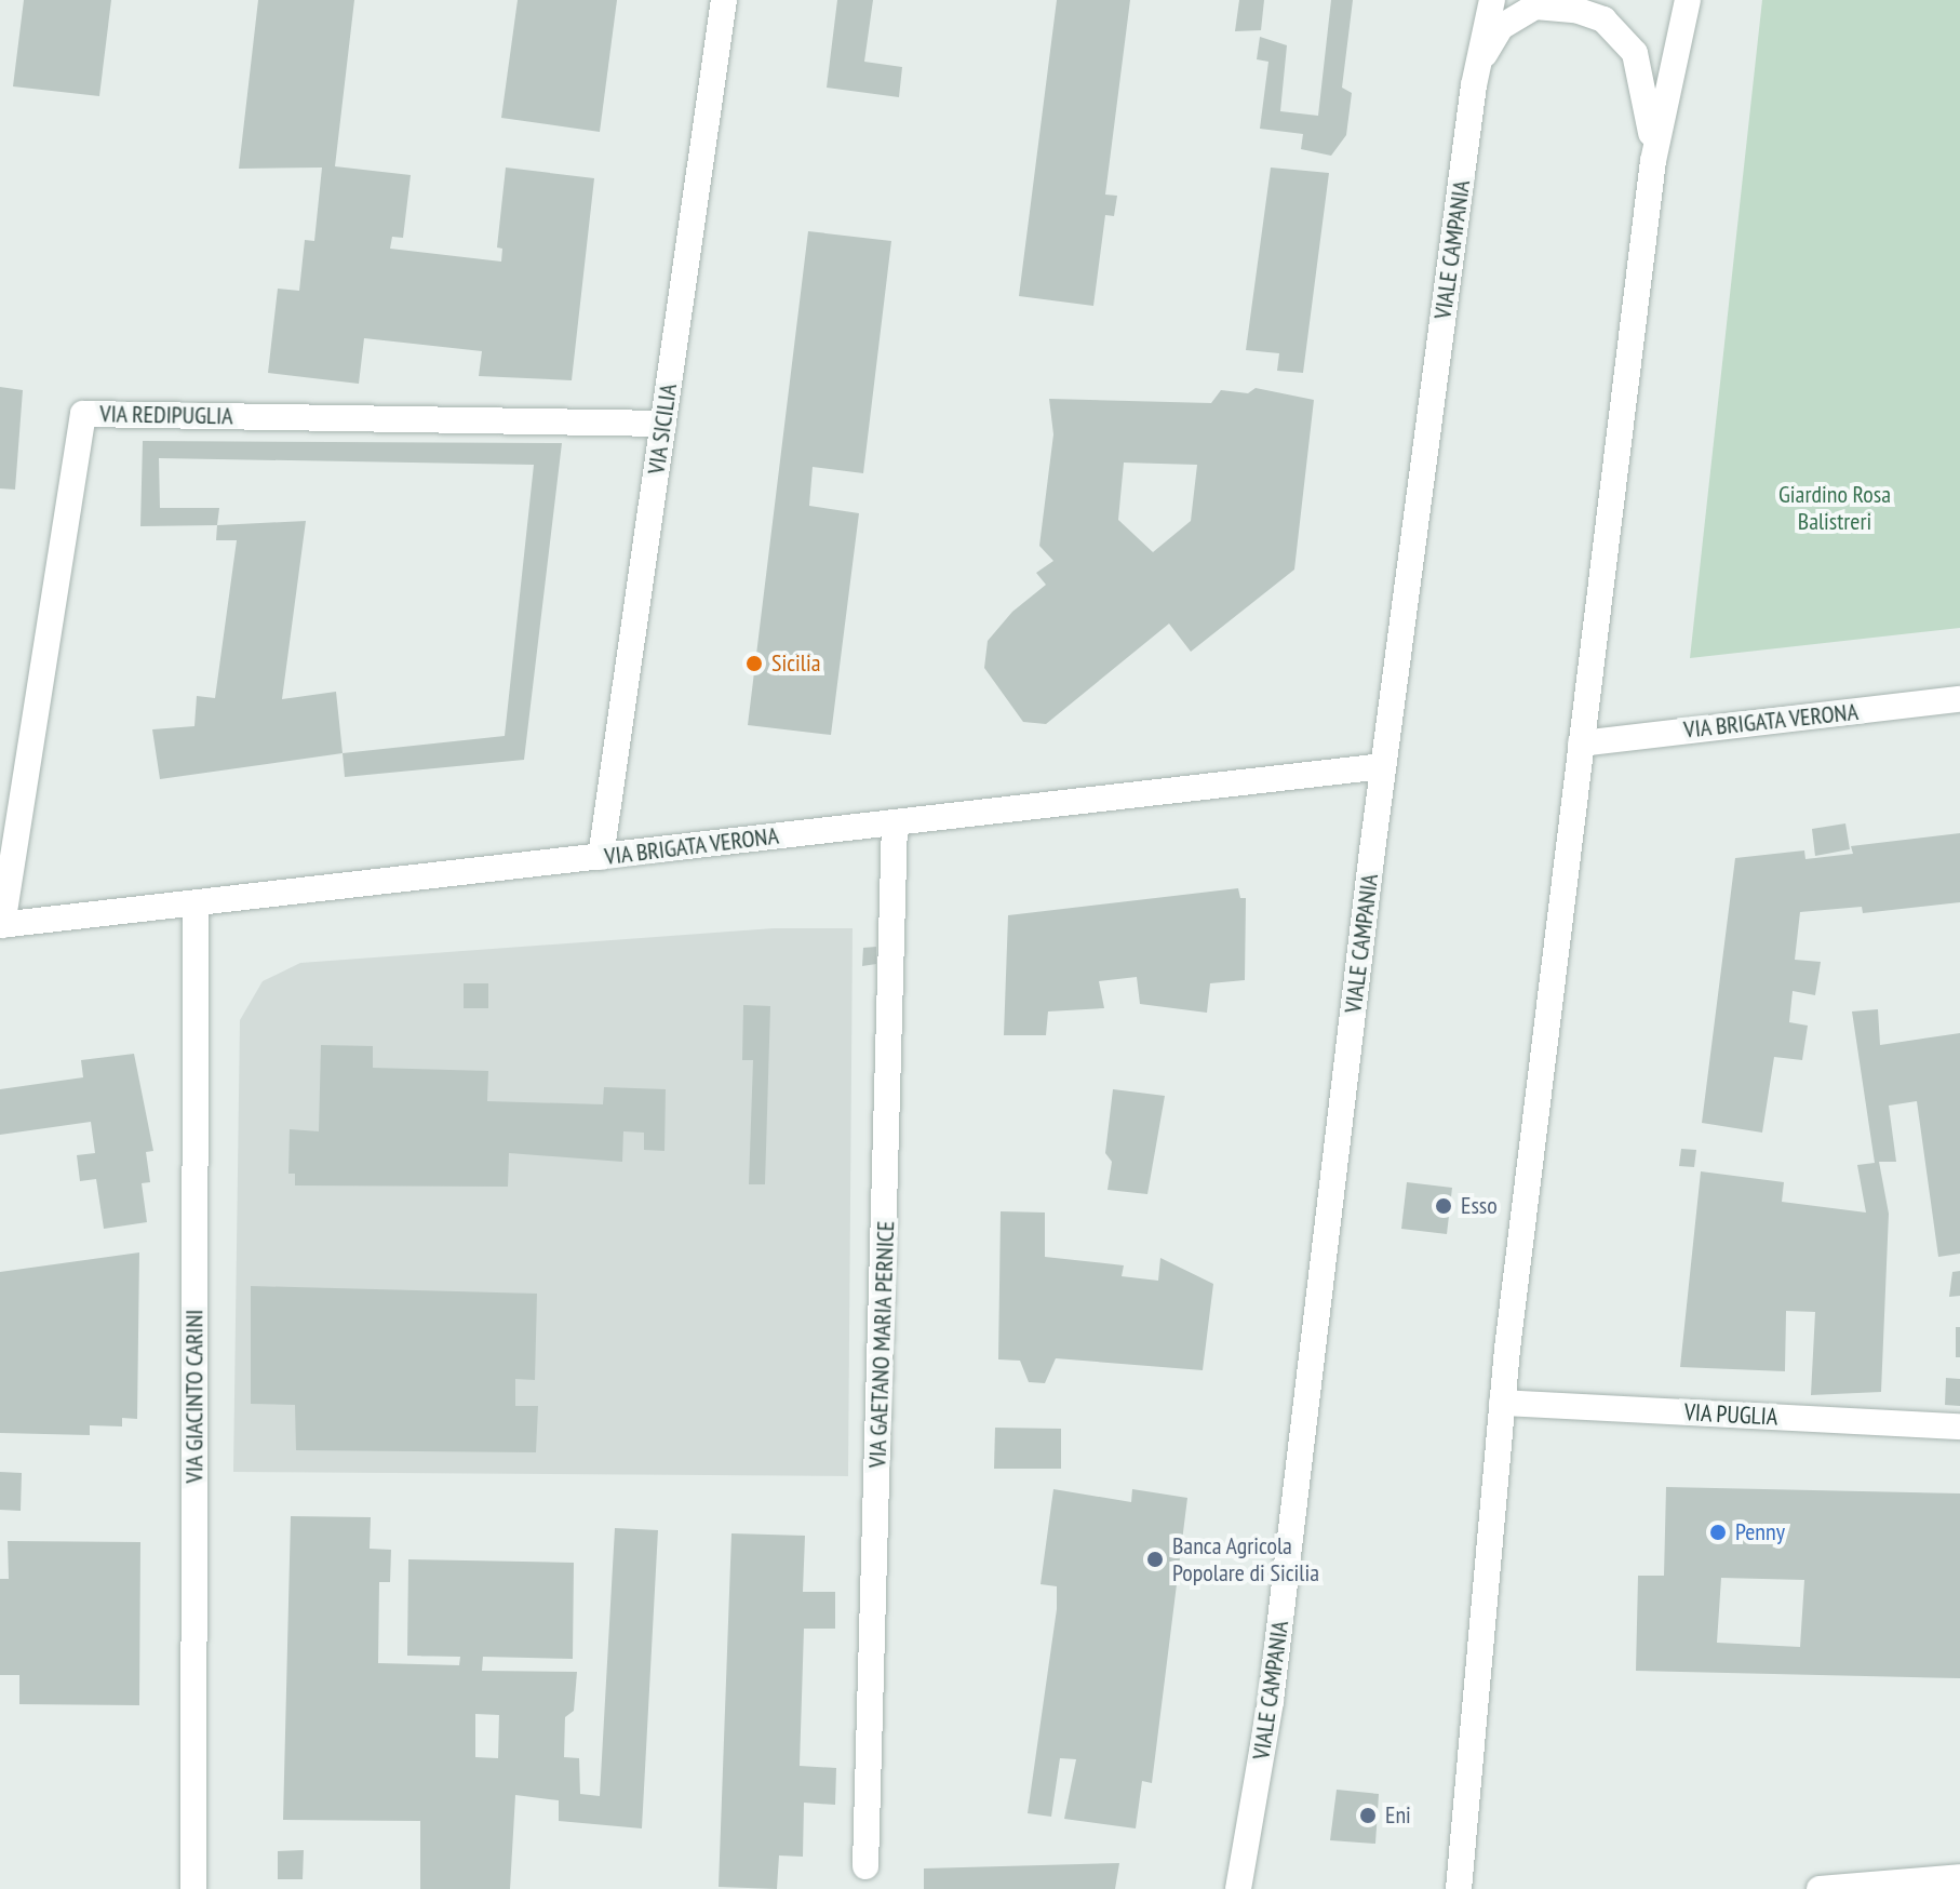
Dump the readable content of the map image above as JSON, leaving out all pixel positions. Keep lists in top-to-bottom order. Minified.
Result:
{"streets":{"street":["VIALE CAMPANIA","VIA REDIPUGLIA","VIA SICILIA","VIA BRIGATA VERONA","VIA GAETANO MARIA PERNICE","VIA GIACINTO CARINI","VIA PUGLIA"]},"crossings":[["VIALE CAMPANIA","VIA BRIGATA VERONA"],["VIA REDIPUGLIA","VIA SICILIA"],["VIA REDIPUGLIA","VIA BRIGATA VERONA"],["VIA SICILIA","VIA BRIGATA VERONA"],["VIA BRIGATA VERONA","VIA GAETANO MARIA PERNICE"],["VIA BRIGATA VERONA","VIA GIACINTO CARINI"]],"parks":["Giardino Rosa Balistreri"],"places":["Sicilia","Esso","Penny","Banca Agricola Popolare di Sicilia","Eni"]}
